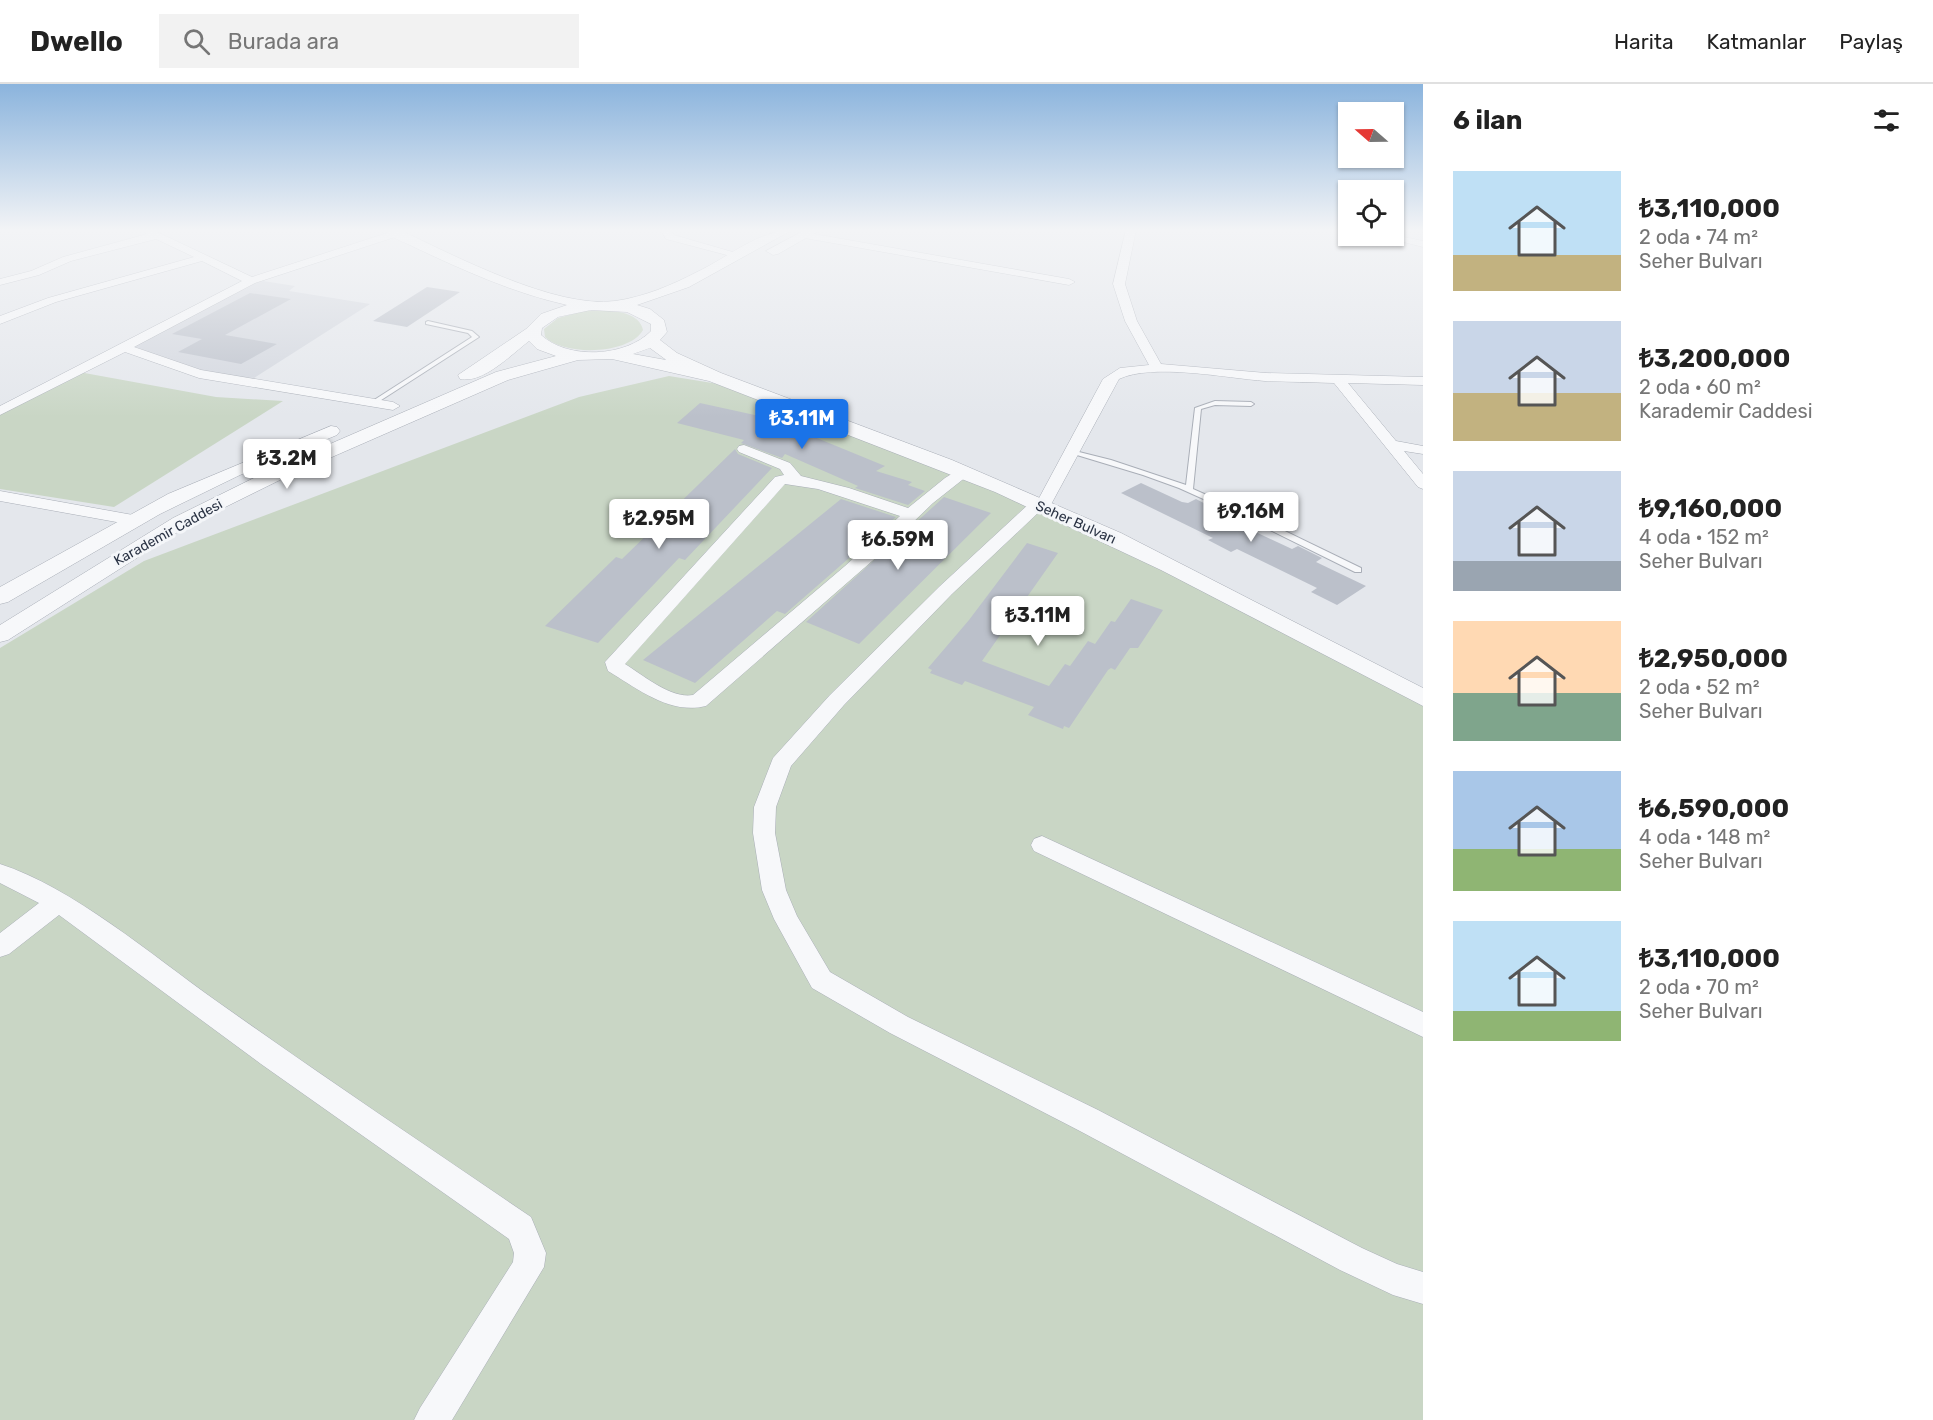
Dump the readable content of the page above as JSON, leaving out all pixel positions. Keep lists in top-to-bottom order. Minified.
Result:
{"streets":{"street":["Seher Bulvarı","Karademir Caddesi"]},"north":"left","page":{"header":"Dwello","search":"Burada ara","nav":["Harita","Katmanlar","Paylaş"],"heading":"6 ilan","list":[{"name":"₺3,110,000","note":"2 oda · 74 m² · Seher Bulvarı"},{"name":"₺3,200,000","note":"2 oda · 60 m² · Karademir Caddesi"},{"name":"₺9,160,000","note":"4 oda · 152 m² · Seher Bulvarı"},{"name":"₺2,950,000","note":"2 oda · 52 m² · Seher Bulvarı"},{"name":"₺6,590,000","note":"4 oda · 148 m² · Seher Bulvarı"},{"name":"₺3,110,000","note":"2 oda · 70 m² · Seher Bulvarı"}],"price":["₺3.11M","₺3.2M","₺9.16M","₺2.95M","₺6.59M","₺3.11M"]}}
